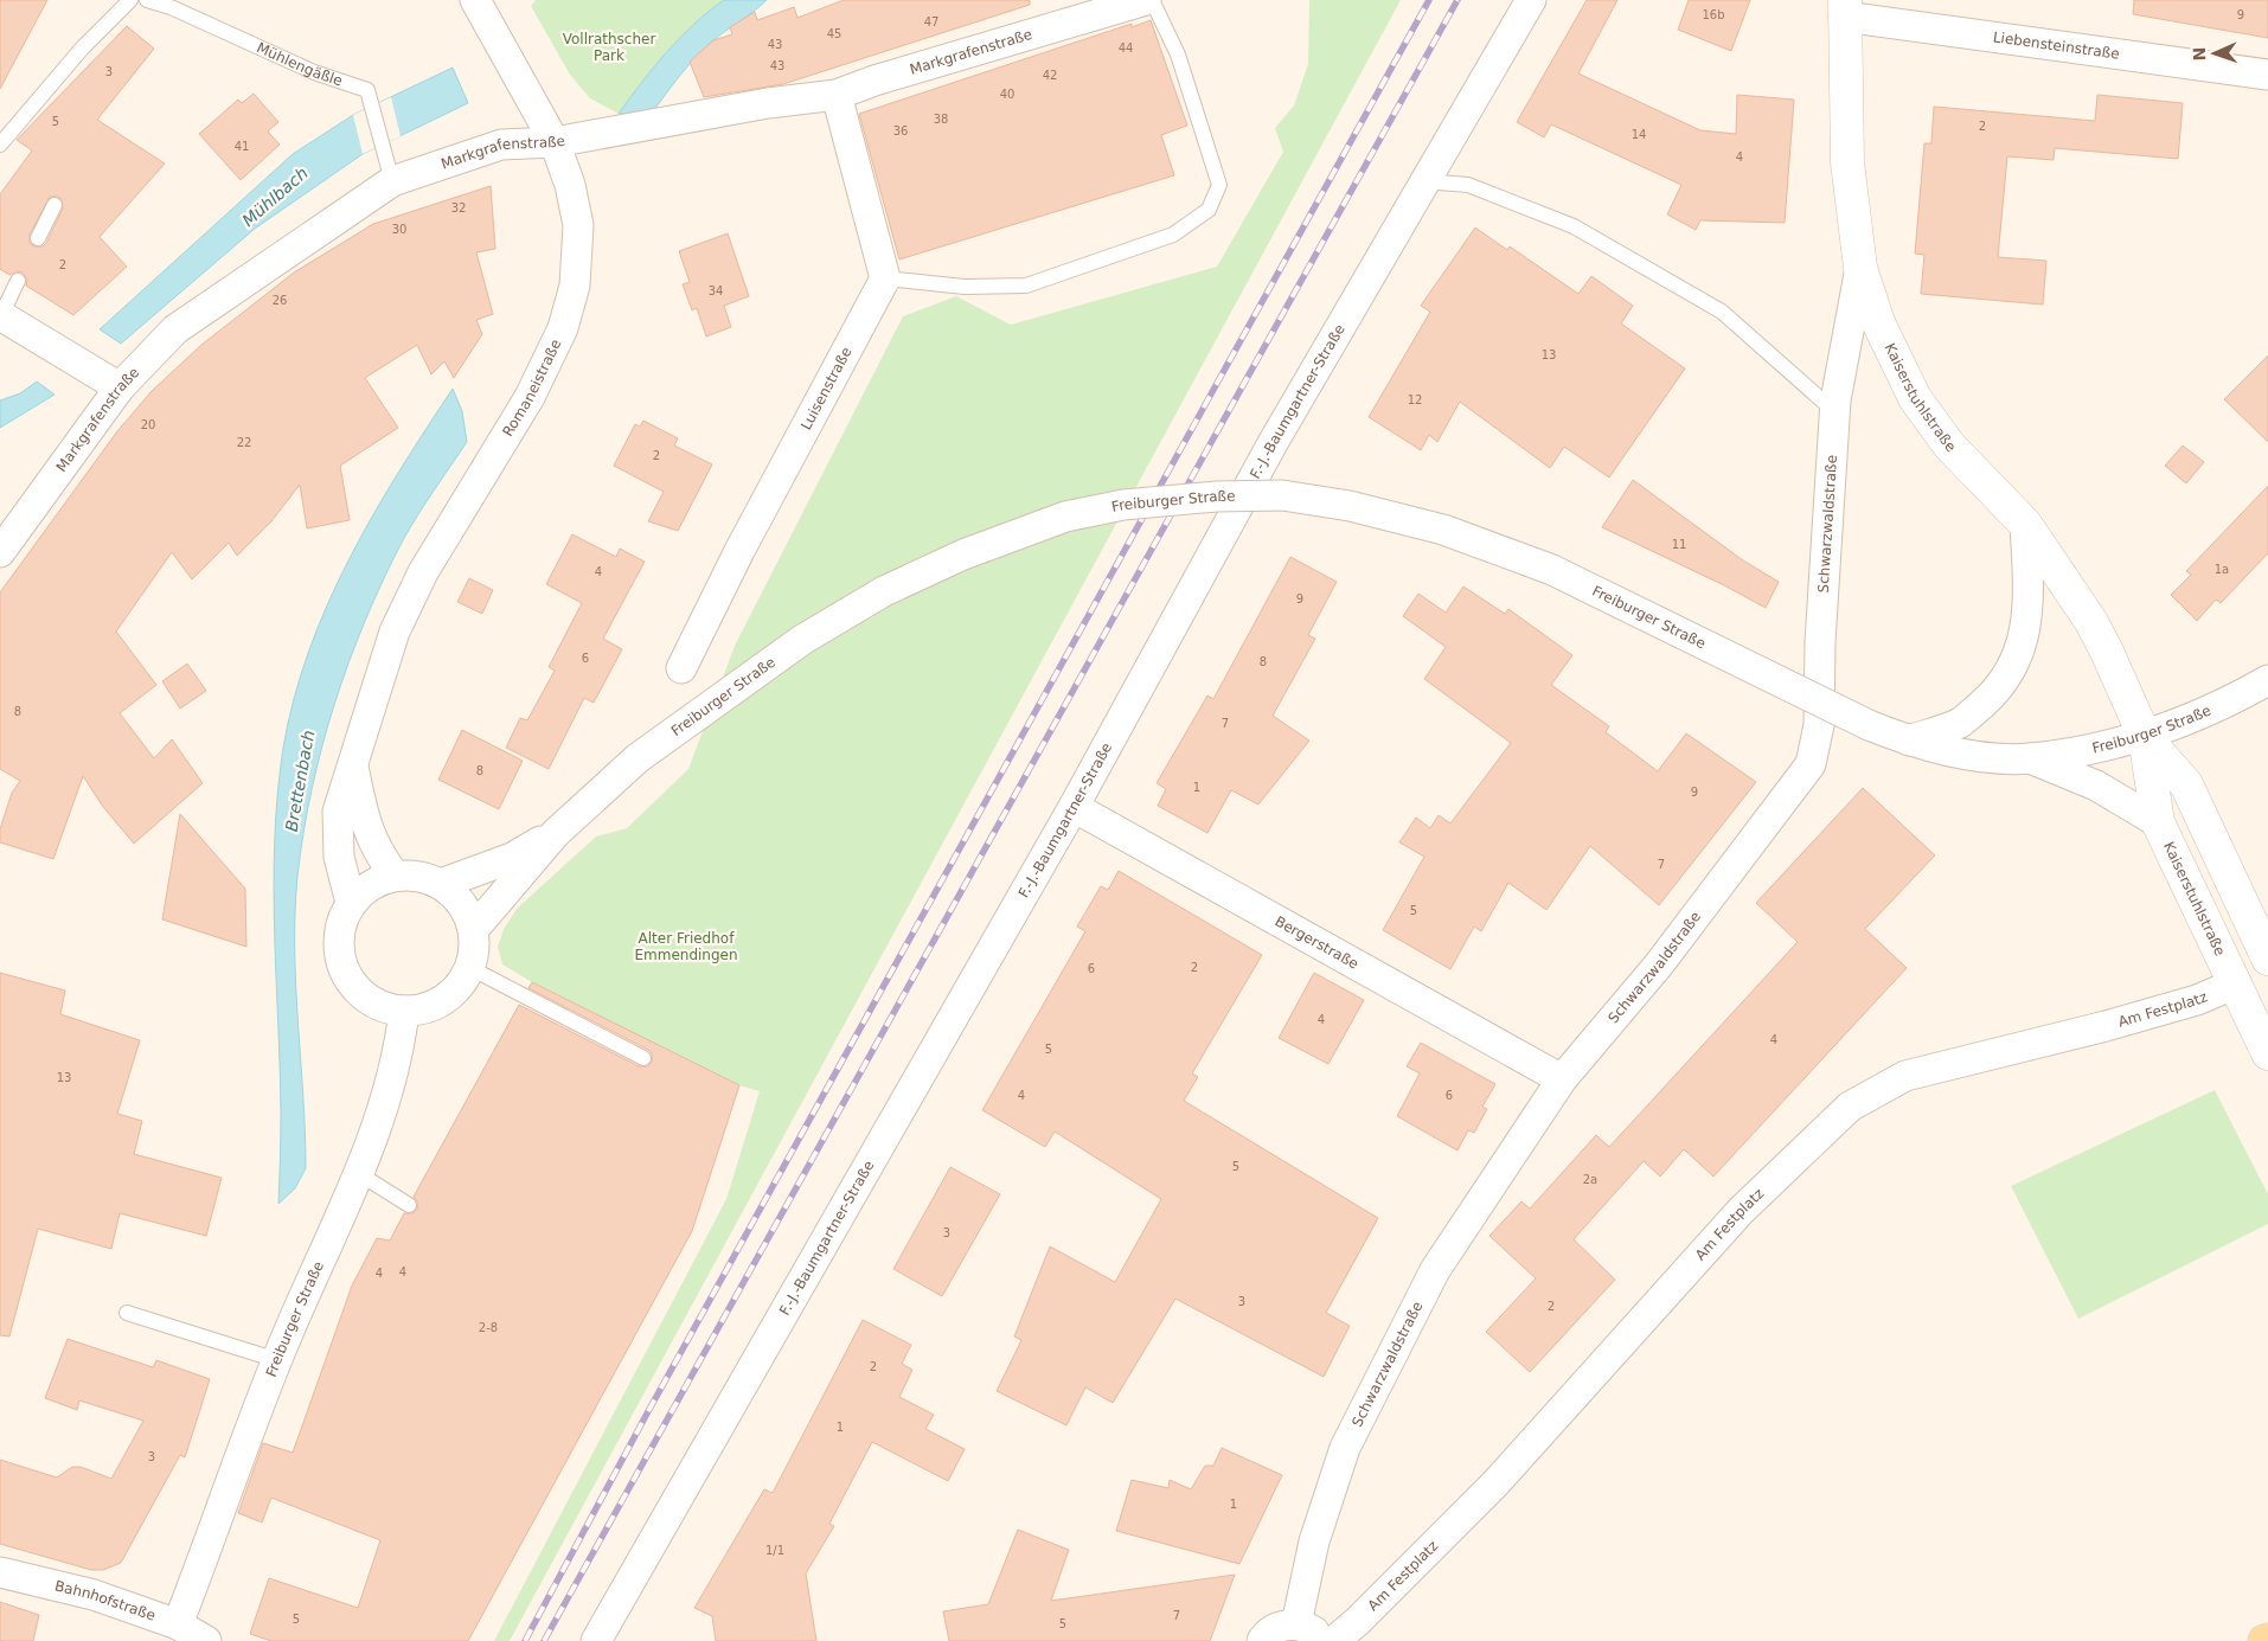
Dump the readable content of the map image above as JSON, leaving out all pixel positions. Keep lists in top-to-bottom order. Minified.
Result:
{"streets":{"main road":["Kaiserstuhlstraße"],"street":["Liebensteinstraße","Markgrafenstraße","Romaneistraße","Luisenstraße","F.-J.-Baumgartner-Straße","Freiburger Straße","Schwarzwaldstraße","Bergerstraße","Am Festplatz","Bahnhofstraße"],"lane":["Mühlengäßle"]},"crossings":[["Liebensteinstraße","Kaiserstuhlstraße"],["Markgrafenstraße","Mühlengäßle"],["Markgrafenstraße","Romaneistraße"],["Romaneistraße","Freiburger Straße"],["Kaiserstuhlstraße","Freiburger Straße"],["Kaiserstuhlstraße","Schwarzwaldstraße"],["Kaiserstuhlstraße","Am Festplatz"],["F.-J.-Baumgartner-Straße","Bergerstraße"],["Freiburger Straße","Bahnhofstraße"],["Schwarzwaldstraße","Bergerstraße"]],"water":["Mühlbach","Brettenbach"],"parks":["Vollrathscher Park","Alter Friedhof Emmendingen"],"house_numbers":["16b","9","47","45","43","44","43","3","42","40","38","5","2","36","14","41","4","32","30","2","34","26","13","12","20","22","2","11","1a","4","9","6","8","8","7","8","1","9","7","5","2","6","4","4","5","13","4","6","5","2a","3","4","4","3","2","2-8","2","1","3","1","1/1","7","5","5"],"north":"left"}
